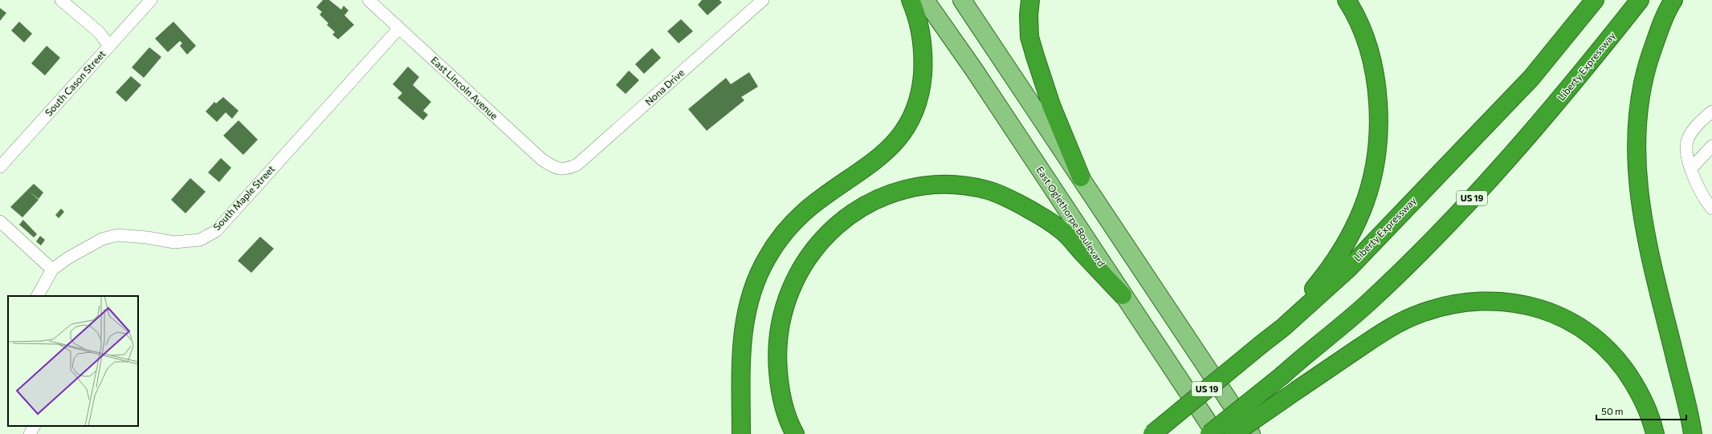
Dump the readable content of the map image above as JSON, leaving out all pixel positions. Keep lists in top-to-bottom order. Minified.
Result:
{"streets":{"highway":["Liberty Expressway","US 19"],"main road":["East Oglethorpe Boulevard"],"street":["South Cason Street","Nona Drive","East Lincoln Avenue","South Maple Street"]},"crossings":[["Nona Drive","East Lincoln Avenue"],["East Lincoln Avenue","South Maple Street"]],"scale_bar":"50 m"}
